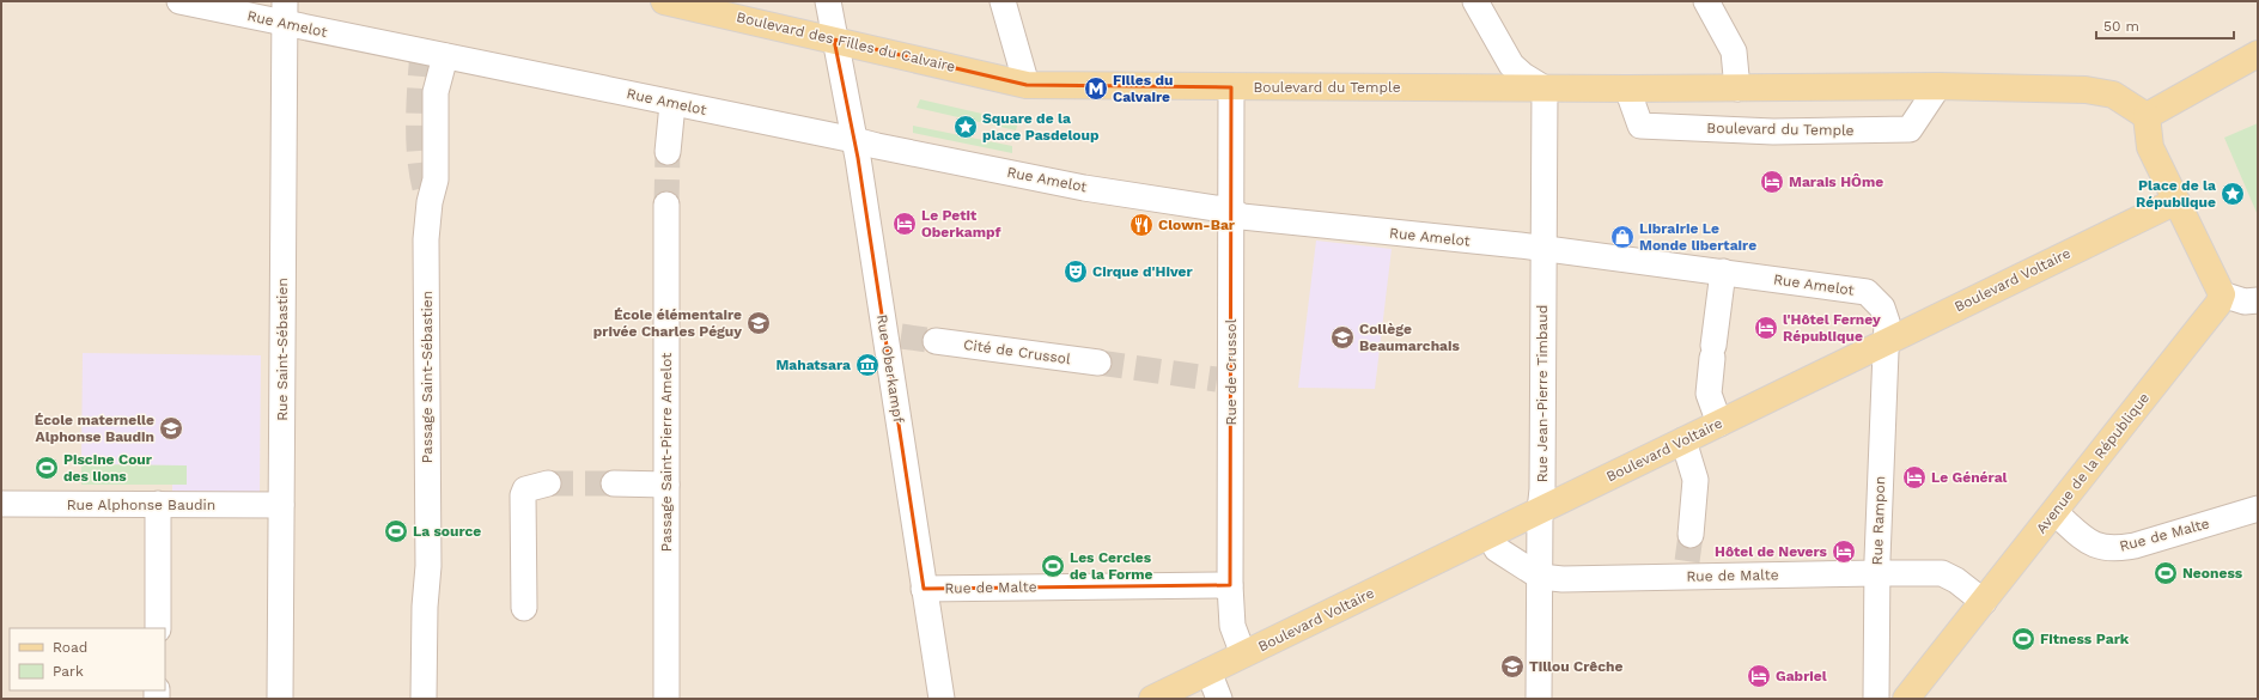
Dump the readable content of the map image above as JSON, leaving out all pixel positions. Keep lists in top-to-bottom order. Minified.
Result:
{"streets":{"main road":["Boulevard des Filles du Calvaire","Boulevard du Temple","Boulevard Voltaire","Avenue de la République"],"street":["Rue Amelot","Rue Saint-Sébastien","Cité de Crussol","Rue Oberkampf","Rue de Crussol","Passage Saint-Sébastien","Rue Jean-Pierre Timbaud","Passage Saint-Pierre Amelot","Rue Alphonse Baudin","Rue Rampon","Rue de Malte"]},"crossings":[["Rue Amelot","Boulevard Voltaire"],["Rue Amelot","Rue Saint-Sébastien"],["Rue Amelot","Rue Oberkampf"],["Rue Amelot","Rue de Crussol"],["Rue Amelot","Passage Saint-Sébastien"],["Rue Amelot","Rue Jean-Pierre Timbaud"],["Rue Amelot","Rue Rampon"],["Boulevard des Filles du Calvaire","Boulevard du Temple"],["Boulevard des Filles du Calvaire","Rue Oberkampf"],["Boulevard du Temple","Rue de Crussol"],["Boulevard du Temple","Rue Jean-Pierre Timbaud"],["Boulevard Voltaire","Rue de Crussol"],["Boulevard Voltaire","Rue Jean-Pierre Timbaud"],["Boulevard Voltaire","Rue Rampon"],["Boulevard Voltaire","Rue de Malte"],["Rue Saint-Sébastien","Rue Alphonse Baudin"],["Rue Oberkampf","Rue de Malte"],["Rue de Crussol","Rue de Malte"],["Rue Jean-Pierre Timbaud","Rue de Malte"],["Avenue de la République","Rue de Malte"],["Rue Rampon","Rue de Malte"]],"places":{"metro station":["Filles du Calvaire"],"place":["Square de la place Pasdeloup","Place de la République"],"hotel":["Marais HÔme","Le Petit Oberkampf","l'Hôtel Ferney République","Le Général","Hôtel de Nevers","Gabriel"],"restaurant":["Clown-Bar"],"shop":["Librairie Le Monde libertaire"],"theatre":["Cirque d'Hiver"],"school or university":["École élémentaire privée Charles Péguy","Collège Beaumarchais","École maternelle Alphonse Baudin","Tillou Crêche"],"museum":["Mahatsara"],"sports":["Piscine Cour des lions","La source","Les Cercles de la Forme","Neoness","Fitness Park"]},"legend":["Road","Park"],"scale_bar":"50 m"}
